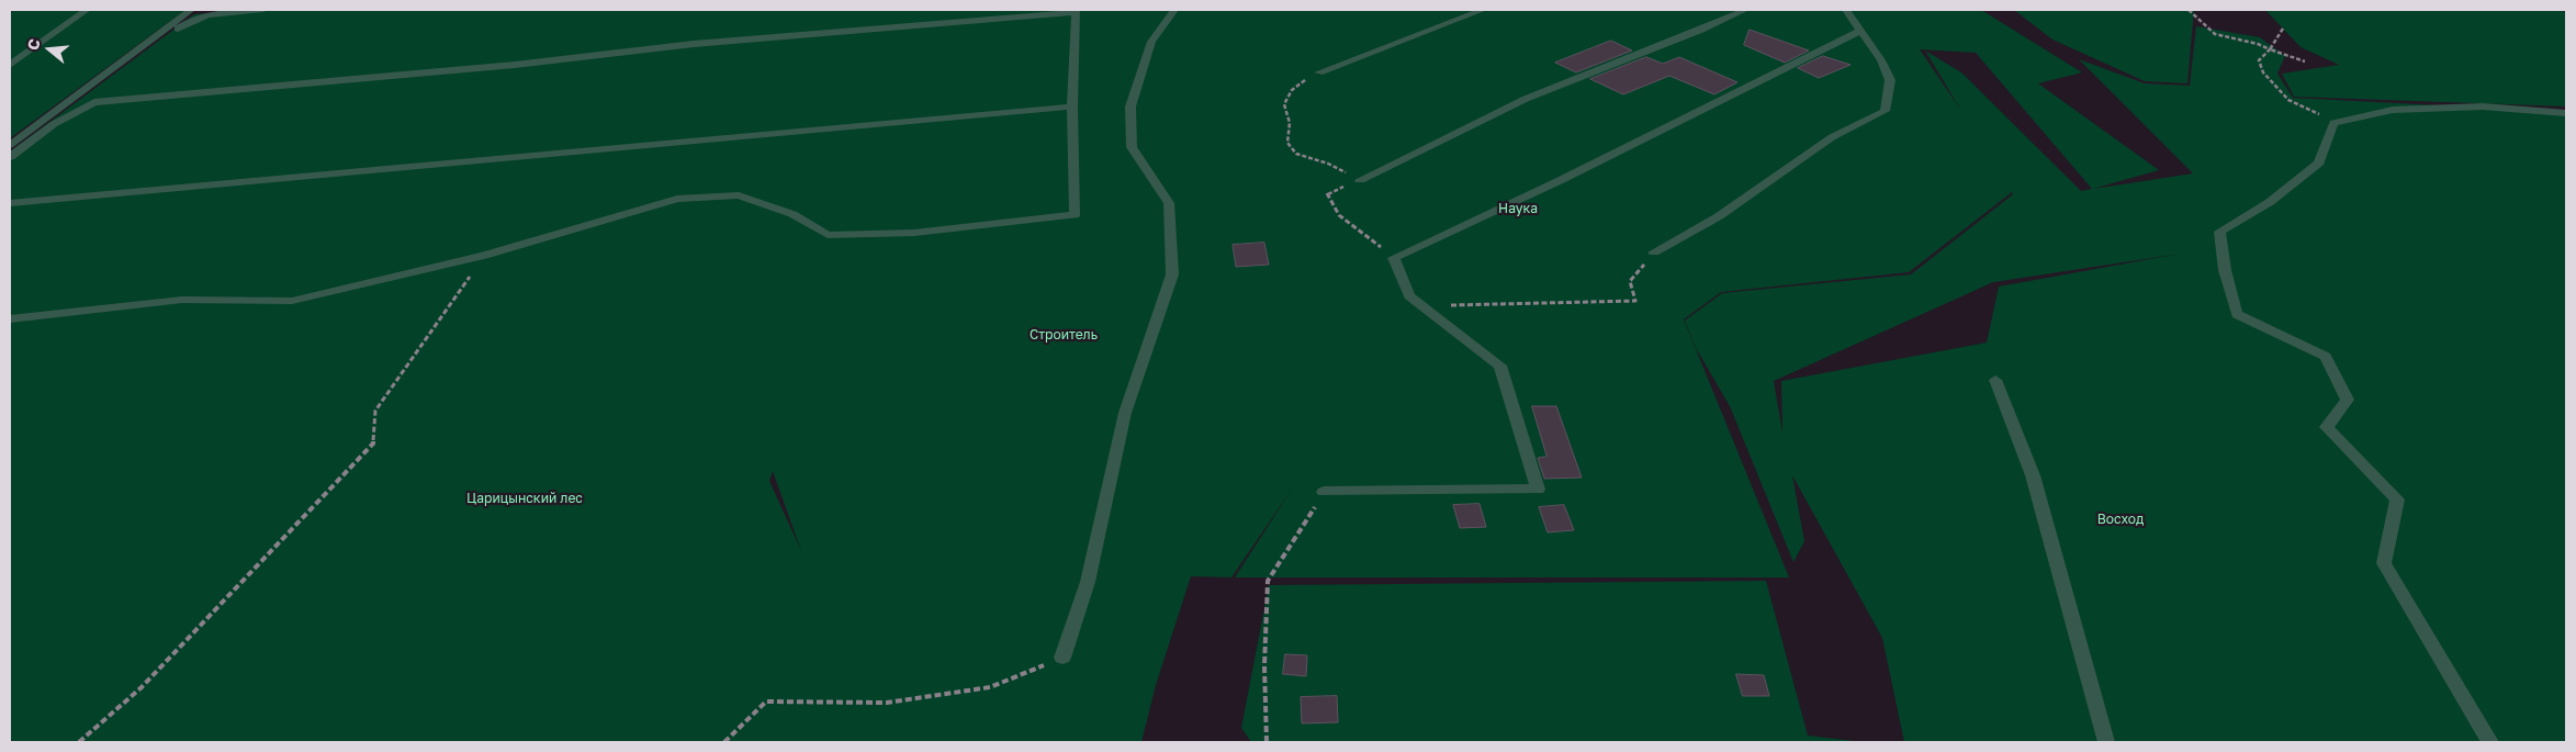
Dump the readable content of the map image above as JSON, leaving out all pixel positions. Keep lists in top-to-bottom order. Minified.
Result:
{"parks":["Наука","Строитель","Царицынский лес","Восход"],"north":"left"}
